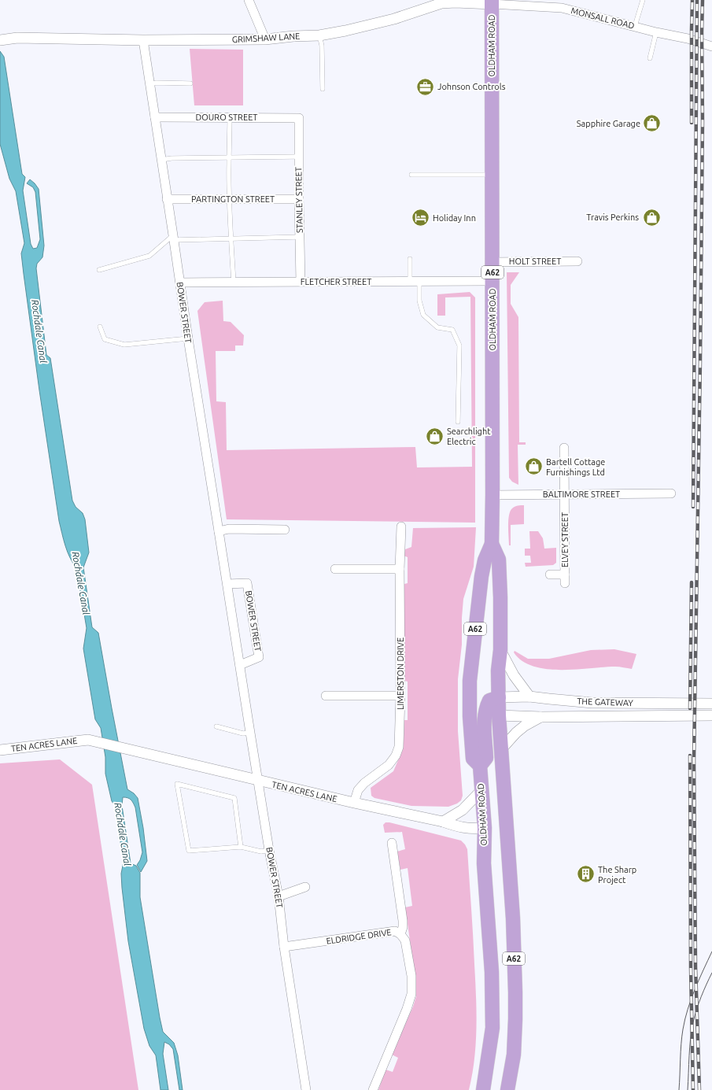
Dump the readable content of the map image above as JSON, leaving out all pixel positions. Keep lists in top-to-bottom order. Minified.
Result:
{"streets":{"highway":["OLDHAM ROAD","A62"],"street":["MONSALL ROAD","GRIMSHAW LANE","DOURO STREET","PARTINGTON STREET","STANLEY STREET","HOLT STREET","FLETCHER STREET","BOWER STREET","BALTIMORE STREET","ELVEY STREET","LIMERSTON DRIVE","THE GATEWAY","TEN ACRES LANE","ELDRIDGE DRIVE"]},"crossings":[["MONSALL ROAD","GRIMSHAW LANE"],["MONSALL ROAD","OLDHAM ROAD"],["GRIMSHAW LANE","OLDHAM ROAD"],["GRIMSHAW LANE","BOWER STREET"],["OLDHAM ROAD","HOLT STREET"],["OLDHAM ROAD","FLETCHER STREET"],["OLDHAM ROAD","BALTIMORE STREET"],["OLDHAM ROAD","THE GATEWAY"],["OLDHAM ROAD","TEN ACRES LANE"],["DOURO STREET","STANLEY STREET"],["DOURO STREET","BOWER STREET"],["PARTINGTON STREET","STANLEY STREET"],["PARTINGTON STREET","BOWER STREET"],["STANLEY STREET","FLETCHER STREET"],["FLETCHER STREET","BOWER STREET"],["BOWER STREET","TEN ACRES LANE"],["BOWER STREET","ELDRIDGE DRIVE"],["BALTIMORE STREET","ELVEY STREET"],["LIMERSTON DRIVE","TEN ACRES LANE"]],"water":["Rochdale Canal"],"places":{"office":["Johnson Controls"],"shop":["Sapphire Garage","Travis Perkins","Searchlight Electric","Bartell Cottage Furnishings Ltd"],"hotel":["Holiday Inn"],"building":["The Sharp Project"]}}
